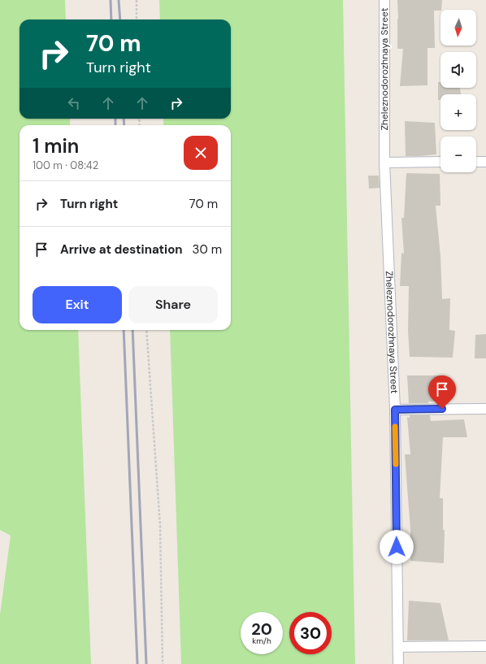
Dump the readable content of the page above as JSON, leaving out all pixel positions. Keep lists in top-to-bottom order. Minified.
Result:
{"streets":{"street":["Zheleznodorozhnaya Street"]},"north":"bottom","page":{"map_buttons":["+","−"],"turn":["70 m","Turn right"],"heading":["1 min","100 m · 08:42"],"list":[{"name":"Turn right","value":"70 m"},{"name":"Arrive at destination","value":"30 m"}],"buttons":["Exit","Share"],"speed":"20 km/h","limit":"30"}}
